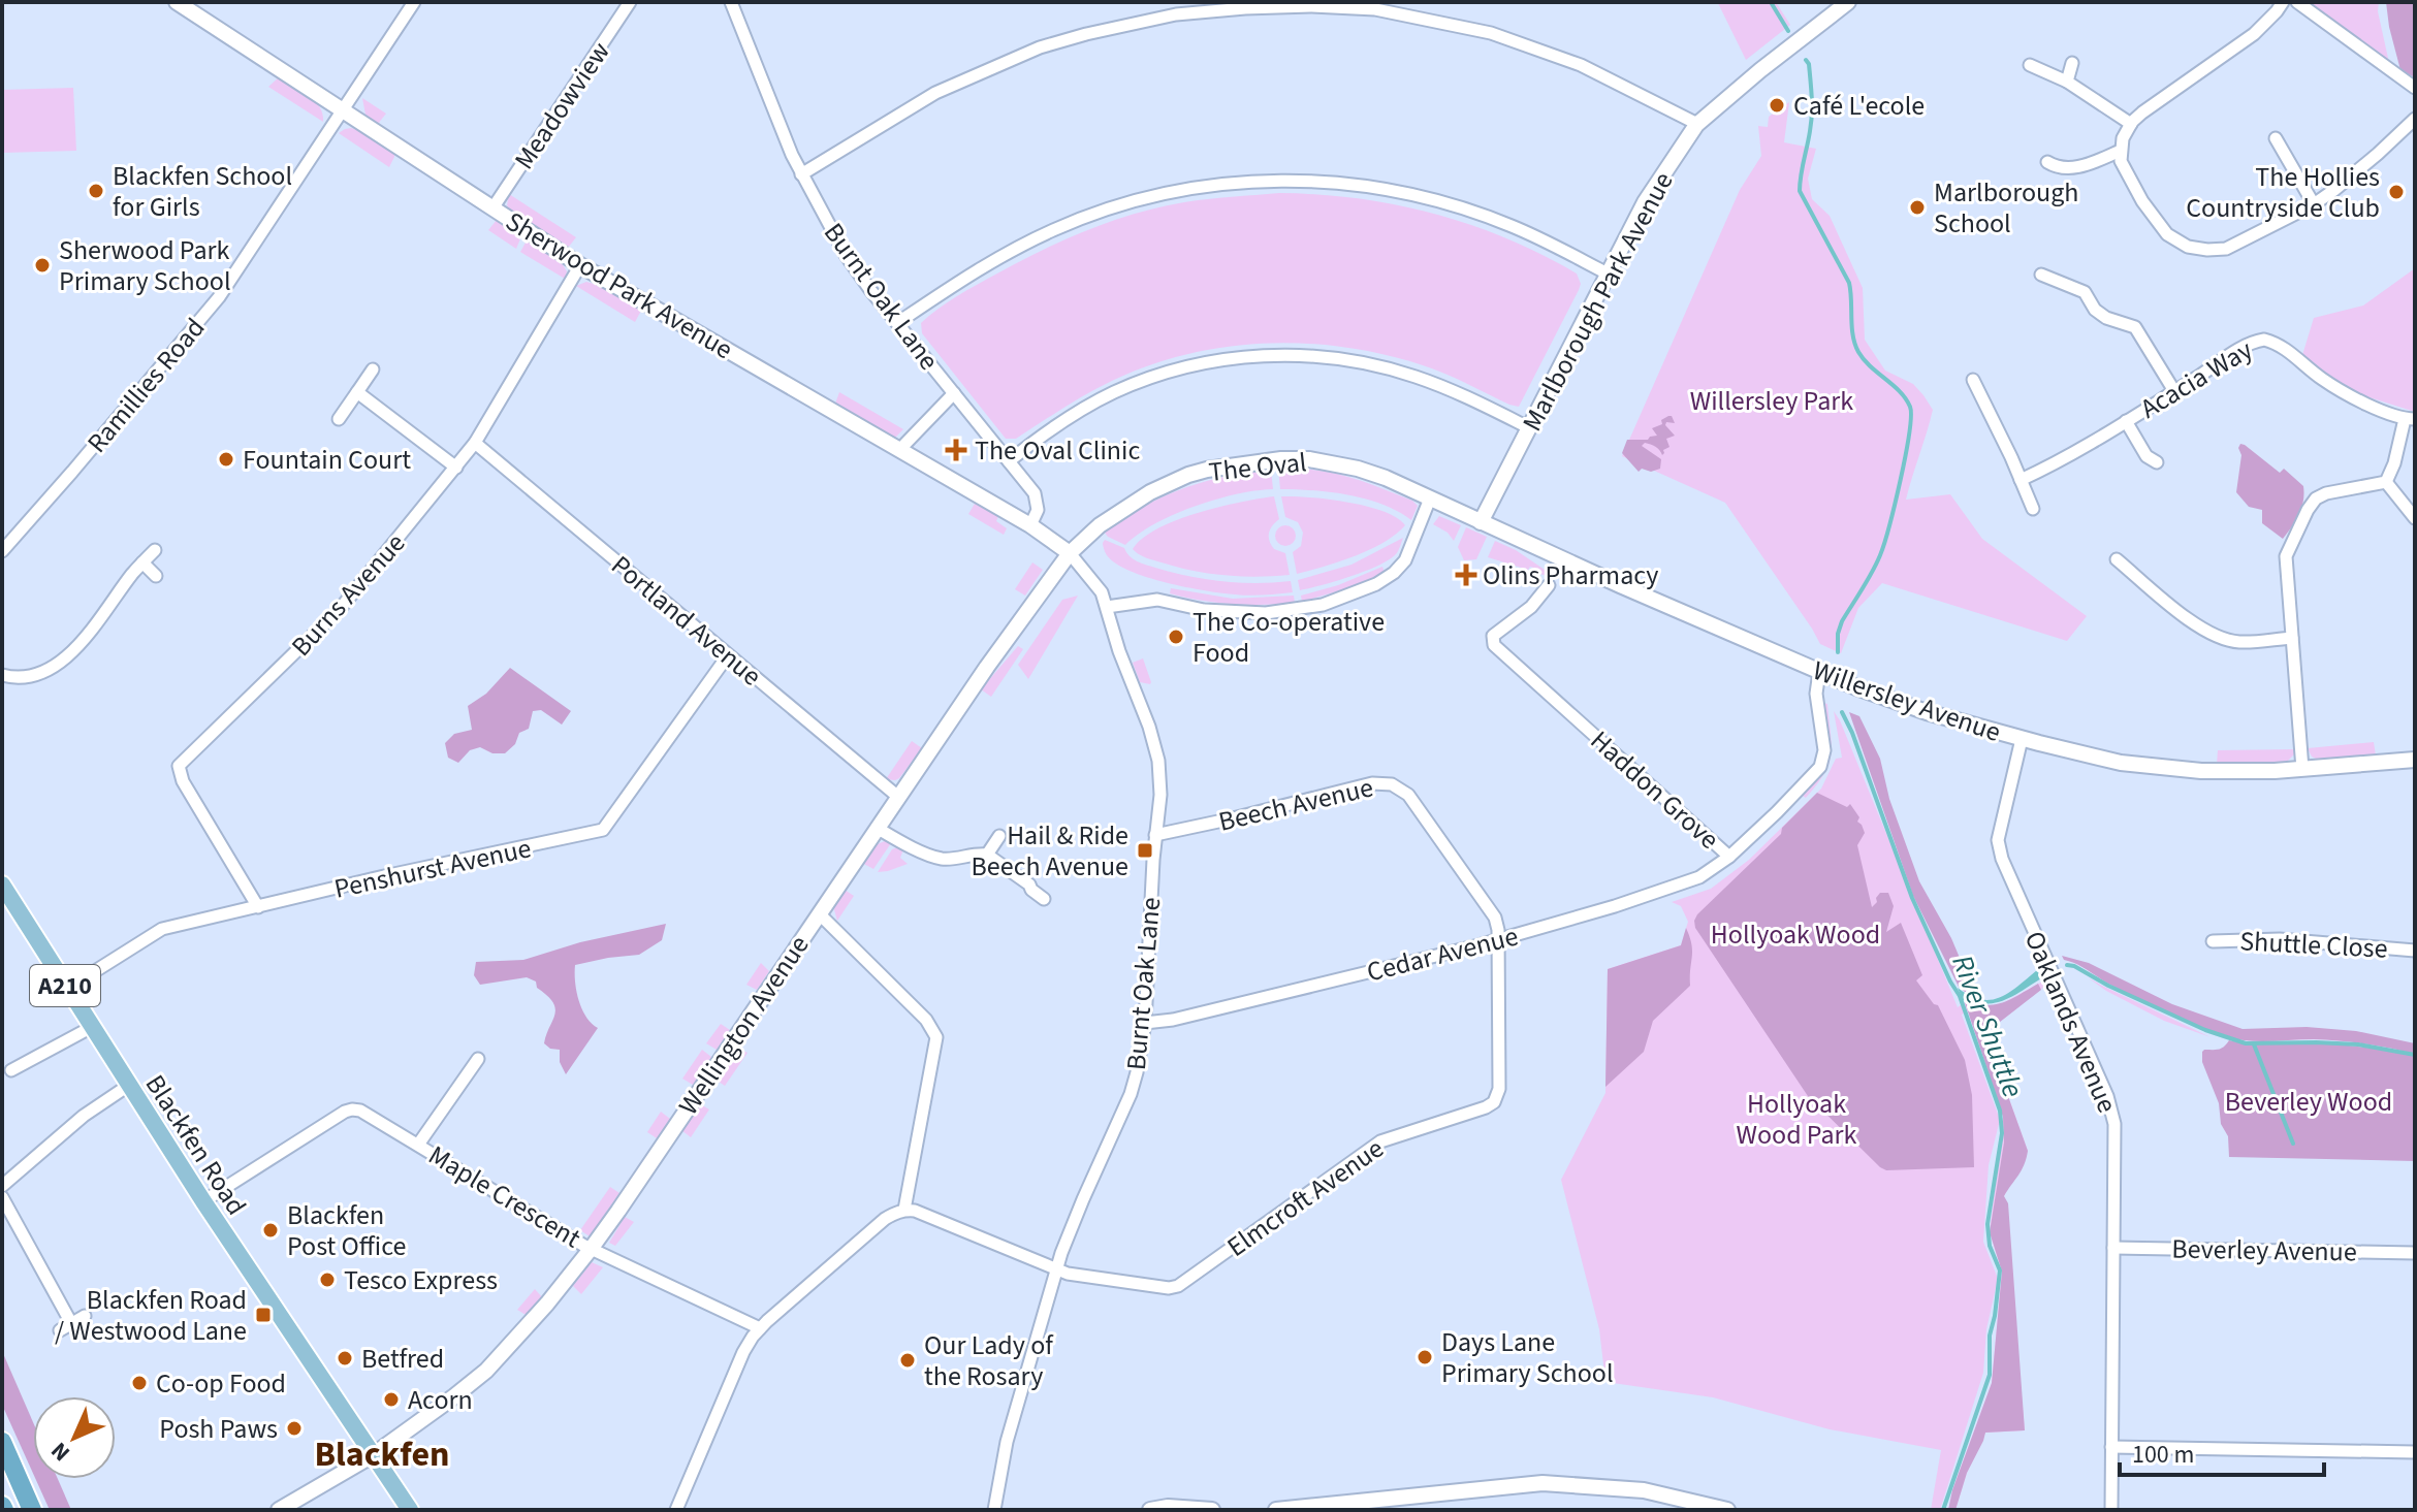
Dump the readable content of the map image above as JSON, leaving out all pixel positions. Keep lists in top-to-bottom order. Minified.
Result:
{"streets":{"main road":["A210","Blackfen Road"],"street":["Meadowview","Sherwood Park Avenue","Burnt Oak Lane","Marlborough Park Avenue","Acacia Way","Ramillies Road","The Oval","Burns Avenue","Portland Avenue","Willersley Avenue","Haddon Grove","Beech Avenue","Penshurst Avenue","Shuttle Close","Cedar Avenue","Oaklands Avenue","Wellington Avenue","Maple Crescent","Elmcroft Avenue","Beverley Avenue"]},"crossings":[["Meadowview","Sherwood Park Avenue"],["Sherwood Park Avenue","Burnt Oak Lane"],["Sherwood Park Avenue","Ramillies Road"],["Sherwood Park Avenue","The Oval"],["Sherwood Park Avenue","Burns Avenue"],["Sherwood Park Avenue","Wellington Avenue"],["Burnt Oak Lane","The Oval"],["Burnt Oak Lane","Beech Avenue"],["Burnt Oak Lane","Cedar Avenue"],["Burnt Oak Lane","Wellington Avenue"],["Burnt Oak Lane","Elmcroft Avenue"],["Marlborough Park Avenue","Willersley Avenue"],["The Oval","Willersley Avenue"],["The Oval","Wellington Avenue"],["Burns Avenue","Portland Avenue"],["Burns Avenue","Penshurst Avenue"],["Portland Avenue","Penshurst Avenue"],["Portland Avenue","Wellington Avenue"],["Willersley Avenue","Haddon Grove"],["Willersley Avenue","Oaklands Avenue"],["Haddon Grove","Cedar Avenue"],["Beech Avenue","Cedar Avenue"],["Beech Avenue","Elmcroft Avenue"],["Penshurst Avenue","Blackfen Road"],["Cedar Avenue","Elmcroft Avenue"],["Oaklands Avenue","Beverley Avenue"],["Wellington Avenue","Blackfen Road"],["Wellington Avenue","Maple Crescent"],["Blackfen Road","Maple Crescent"]],"districts":["Blackfen"],"water":["River Shuttle"],"parks":["Willersley Park","Hollyoak Wood","Beverley Wood","Hollyoak Wood Park"],"places":{"other":["Café L'ecole","Blackfen School for Girls","The Hollies Countryside Club","Marlborough School","Sherwood Park Primary School","Fountain Court","The Co-operative Food","Blackfen Post Office","Tesco Express","Days Lane Primary School","Betfred","Our Lady of the Rosary","Co-op Food","Acorn","Posh Paws"],"health":["The Oval Clinic","Olins Pharmacy"],"transit":["Hail & Ride Beech Avenue","Blackfen Road / Westwood Lane"]},"scale_bar":"100 m","north":"bottom left"}
